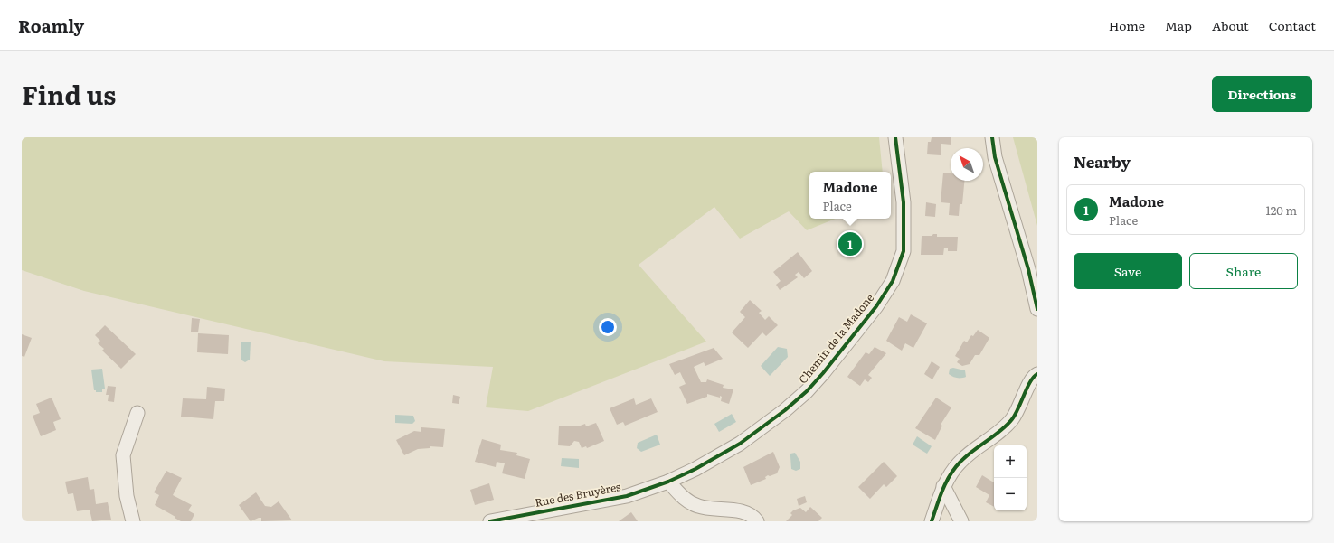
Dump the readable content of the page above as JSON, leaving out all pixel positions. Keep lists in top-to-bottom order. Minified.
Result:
{"streets":{"street":["Chemin de la Madone","Rue des Bruyères"]},"crossings":[["Chemin de la Madone","Rue des Bruyères"]],"north":"top left","page":{"header":"Roamly","nav":["Home","Map","About","Contact"],"title":"Find us","buttons":["Directions",["Save","Share"]],"heading":"Nearby","popup":["Madone","Place"],"list":[{"mark":"1","name":"Madone","note":"Place","value":"120 m"}],"pins":"1","map_buttons":["+","−"]}}
